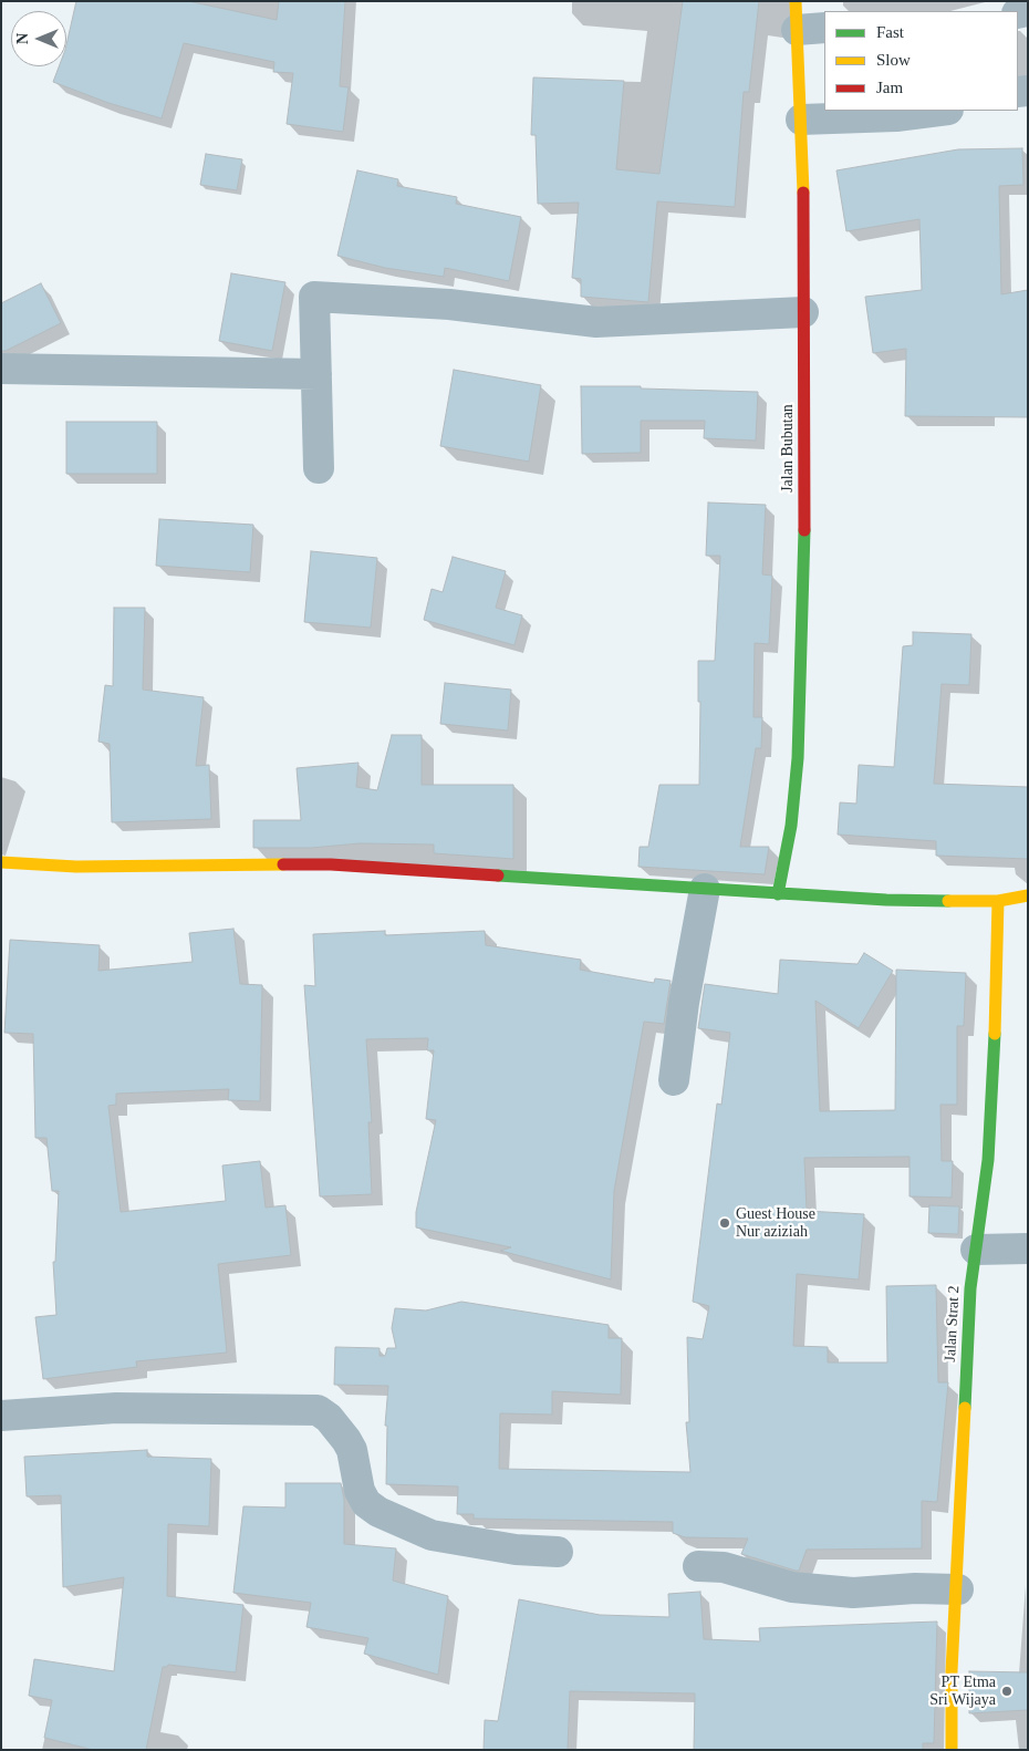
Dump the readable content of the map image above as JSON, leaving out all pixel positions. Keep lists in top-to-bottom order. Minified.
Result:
{"streets":{"street":["Jalan Bubutan","Jalan Strat 2"]},"places":["Guest House Nur aziziah","PT Etma Sri Wijaya"],"legend":["Fast","Slow","Jam"],"north":"left"}
